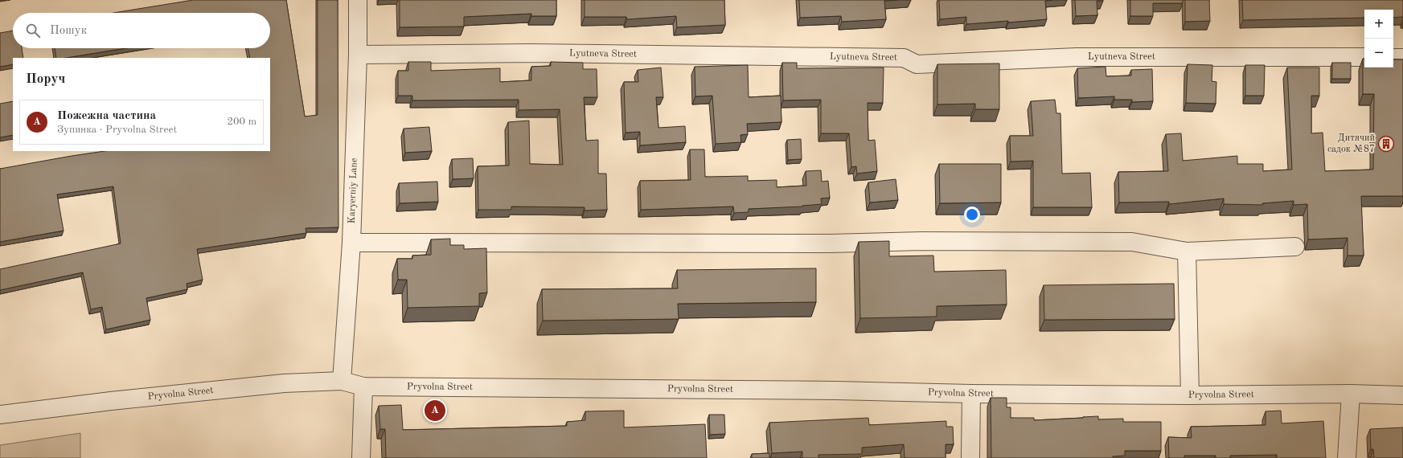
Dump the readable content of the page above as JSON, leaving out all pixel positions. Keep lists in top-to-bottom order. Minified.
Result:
{"streets":{"street":["Lyutneva Street","Karyerniy Lane","Pryvolna Street"]},"crossings":[["Lyutneva Street","Karyerniy Lane"],["Karyerniy Lane","Pryvolna Street"]],"places":{"building":["Дитячий садок №87"]},"page":{"map_buttons":["+","−"],"search":"Пошук","heading":"Поруч","list":[{"mark":"A","name":"Пожежна частина","note":"Зупинка · Pryvolna Street","value":"200 m"}],"pins":"A"}}
